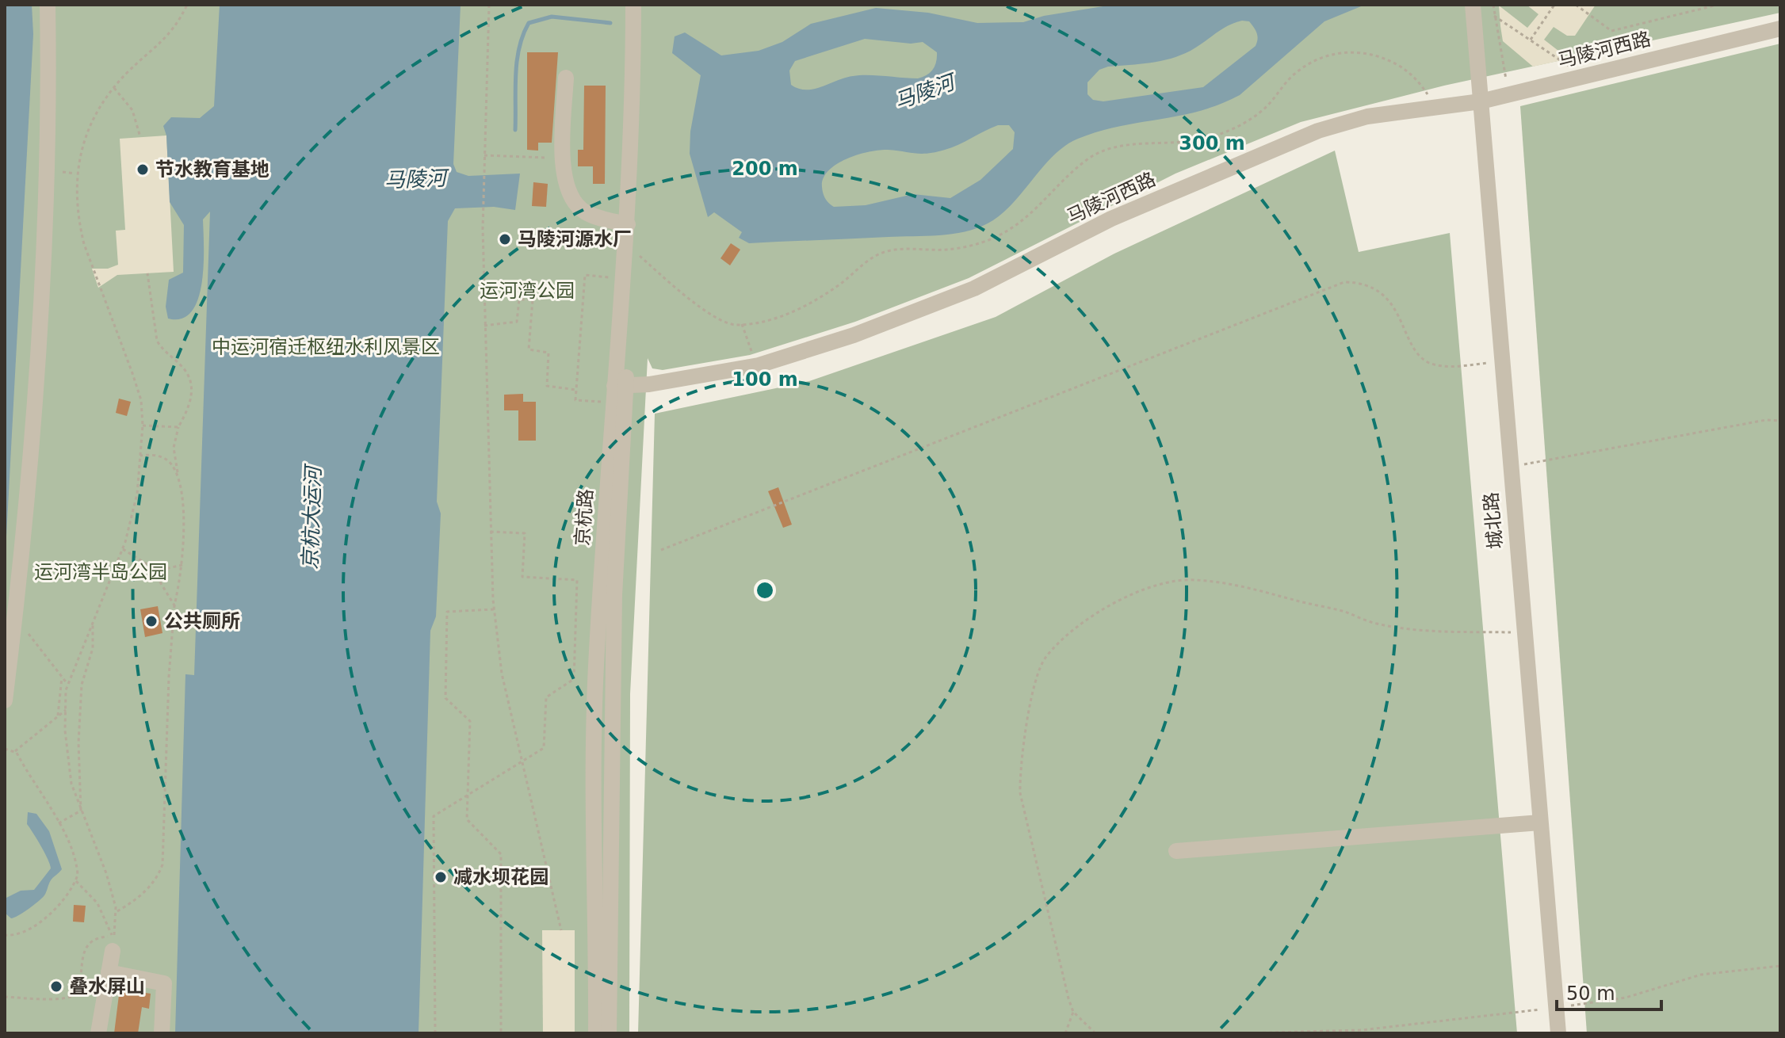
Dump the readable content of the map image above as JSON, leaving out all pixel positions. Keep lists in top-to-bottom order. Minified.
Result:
{"streets":{"street":["马陵河西路","京杭路","城北路"]},"crossings":[["马陵河西路","京杭路"],["马陵河西路","城北路"]],"water":["马陵河","京杭大运河"],"parks":["运河湾公园","中运河宿迁枢纽水利风景区","运河湾半岛公园"],"places":["节水教育基地","马陵河源水厂","公共厕所","减水坝花园","叠水屏山"],"scale_bar":"50 m","rings":["300 m","200 m","100 m"]}
